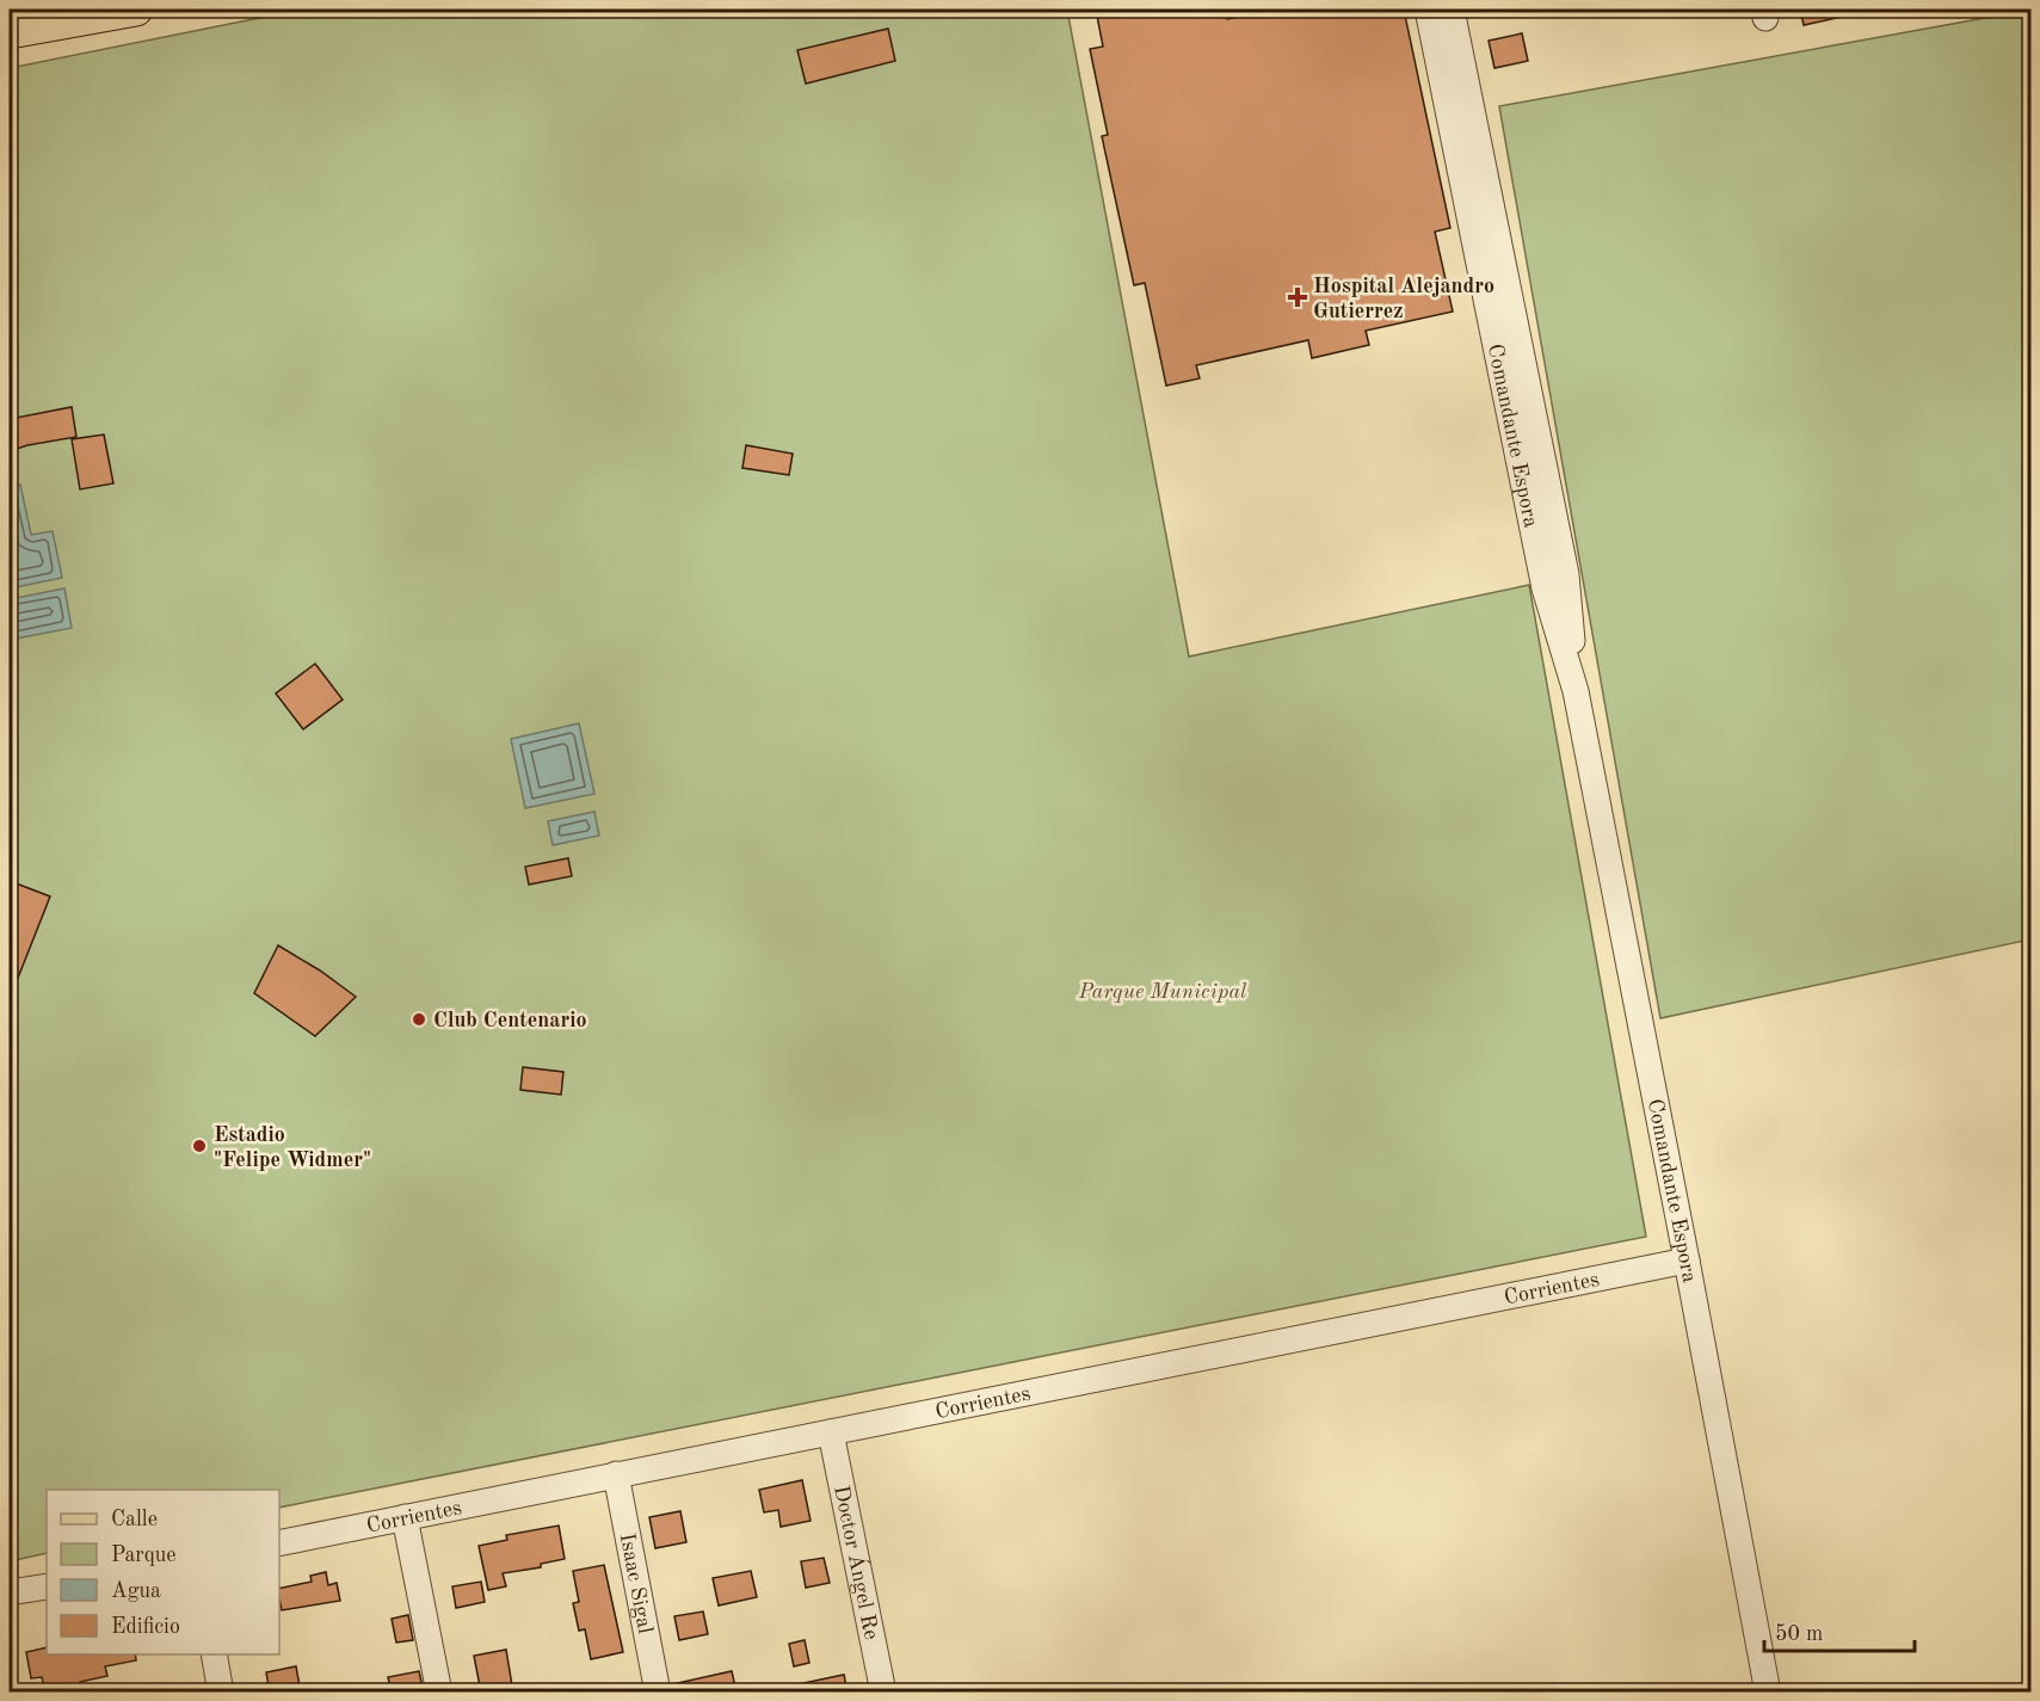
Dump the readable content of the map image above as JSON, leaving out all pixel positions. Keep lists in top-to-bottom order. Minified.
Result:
{"streets":{"street":["Comandante Espora","Corrientes","Doctor Ángel Re","Isaac Sigal"]},"crossings":[["Comandante Espora","Corrientes"],["Corrientes","Doctor Ángel Re"],["Corrientes","Isaac Sigal"]],"parks":["Parque Municipal"],"places":{"health":["Hospital Alejandro Gutierrez"],"other":["Club Centenario","Estadio \"Felipe Widmer\""]},"legend":["Calle","Parque","Agua","Edificio"],"scale_bar":"50 m"}
